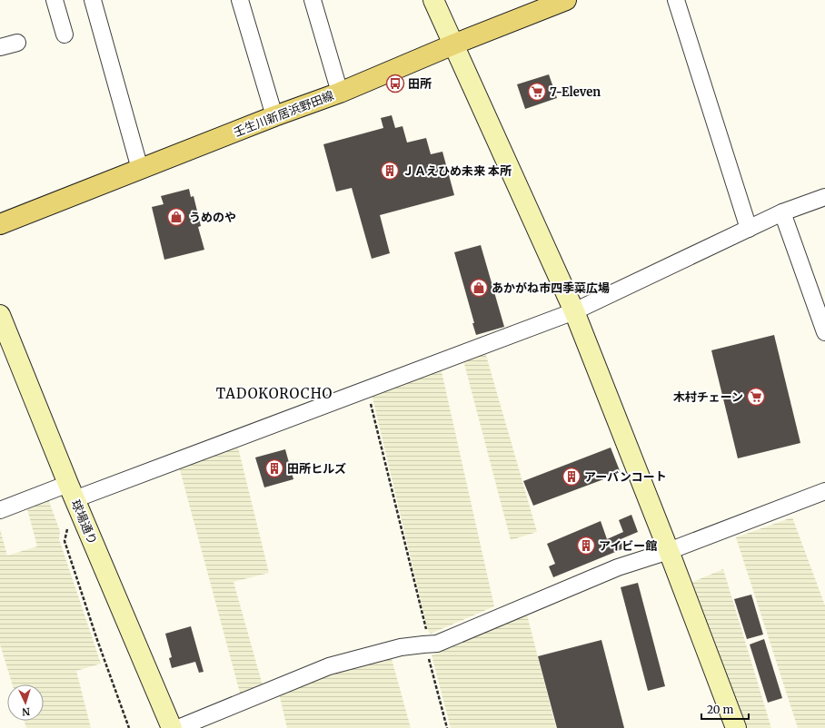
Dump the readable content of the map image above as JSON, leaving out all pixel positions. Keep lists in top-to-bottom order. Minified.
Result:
{"streets":{"main road":["壬生川新居浜野田線"],"street":["球場通り"]},"districts":["TADOKOROCHO"],"places":{"bus stop":["田所"],"supermarket":["7-Eleven","木村チェーン"],"building":["ＪＡえひめ未来 本所","田所ヒルズ","アーバンコート","アイビー館"],"shop":["うめのや","あかがね市四季菜広場"]},"scale_bar":"20 m","north":"bottom"}
